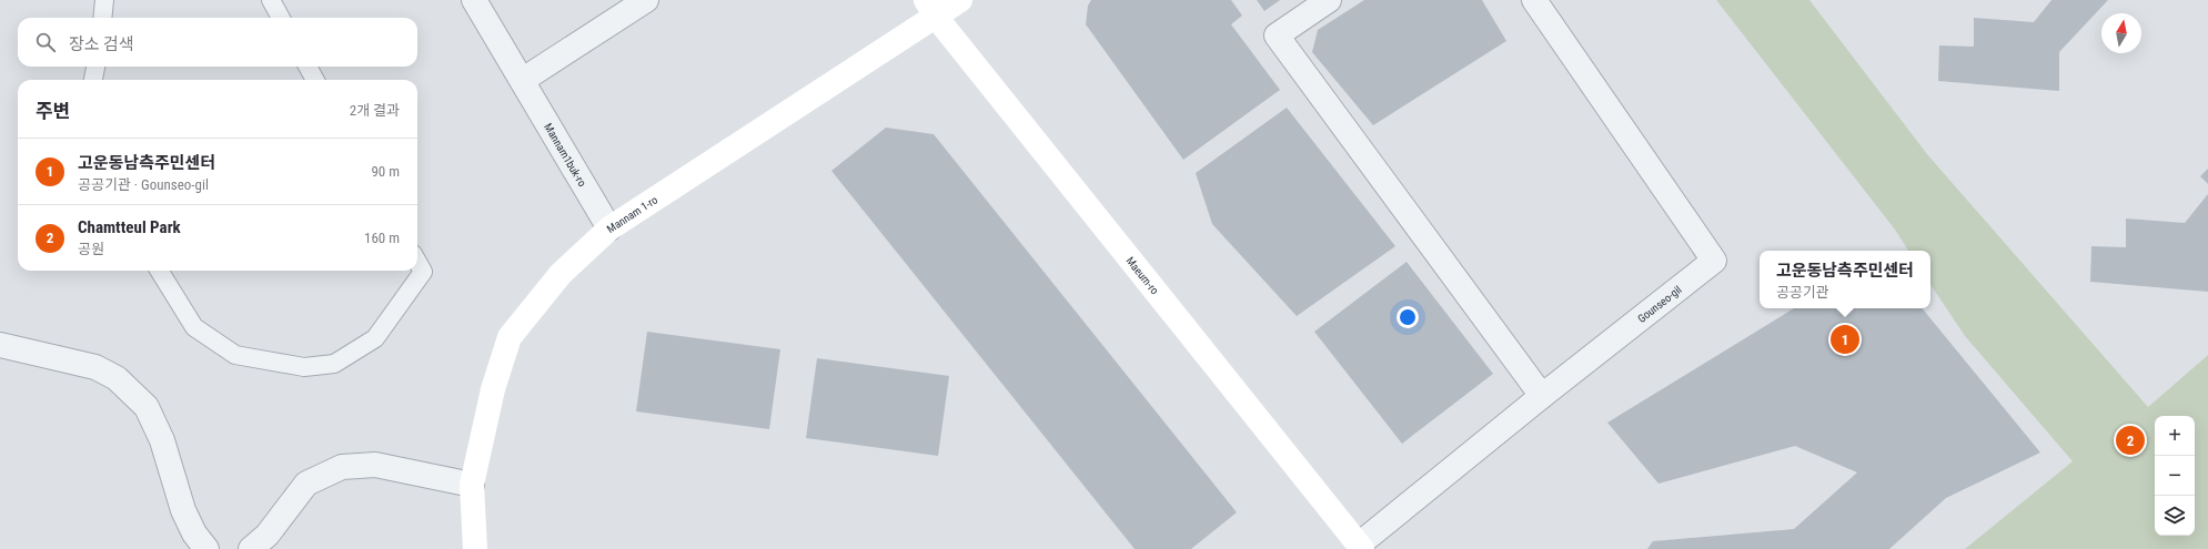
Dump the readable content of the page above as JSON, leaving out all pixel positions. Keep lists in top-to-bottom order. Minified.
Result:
{"streets":{"street":["Mannam1buk-ro","Mannam 1-ro","Maeum-ro","Gounseo-gil"]},"crossings":[["Mannam1buk-ro","Mannam 1-ro"],["Mannam 1-ro","Maeum-ro"],["Maeum-ro","Gounseo-gil"]],"north":"top","page":{"search":"장소 검색","heading":["주변","2개 결과"],"list":[{"mark":"1","name":"고운동남측주민센터","note":"공공기관 · Gounseo-gil","value":"90 m"},{"mark":"2","name":"Chamtteul Park","note":"공원","value":"160 m"}],"popup":["고운동남측주민센터","공공기관"],"pins":["1","2"],"map_buttons":["+","−"]}}
